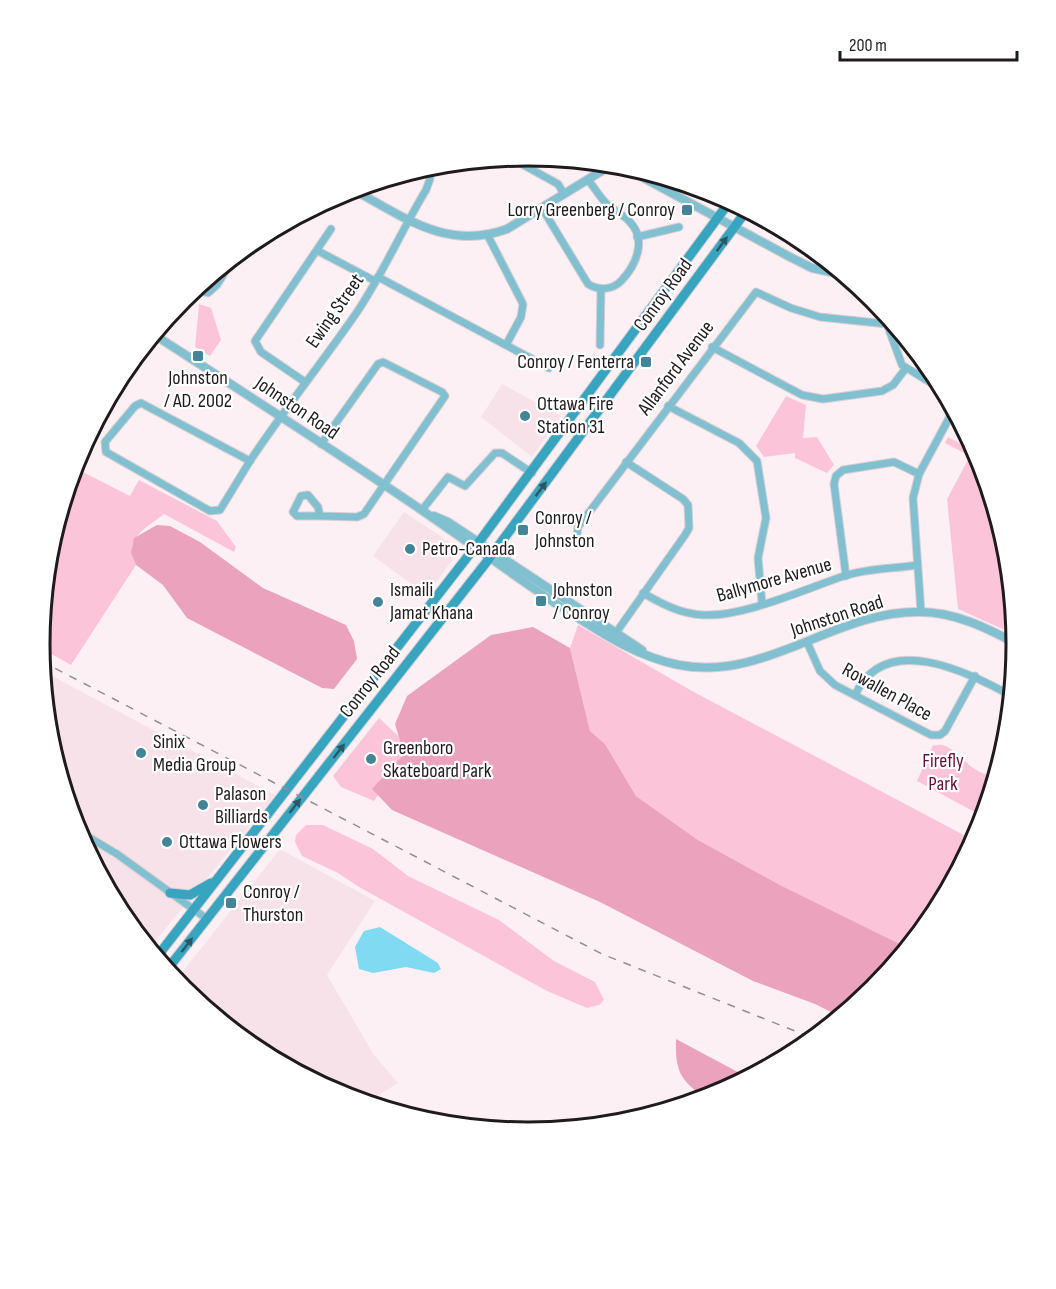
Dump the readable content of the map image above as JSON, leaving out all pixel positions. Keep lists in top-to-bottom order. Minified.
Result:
{"streets":{"main road":["Conroy Road"],"street":["Ewing Street","Allanford Avenue","Johnston Road","Ballymore Avenue","Rowallen Place"]},"crossings":[["Conroy Road","Johnston Road"],["Ewing Street","Johnston Road"],["Johnston Road","Rowallen Place"]],"parks":["Firefly Park"],"places":{"transit":["Lorry Greenberg / Conroy","Johnston / AD. 2002","Conroy / Fenterra","Conroy / Johnston","Johnston / Conroy","Conroy / Thurston"],"other":["Ottawa Fire Station 31","Petro-Canada","Ismaili Jamat Khana","Sinix Media Group","Greenboro Skateboard Park","Palason Billiards","Ottawa Flowers"]},"scale_bar":"200 m"}
